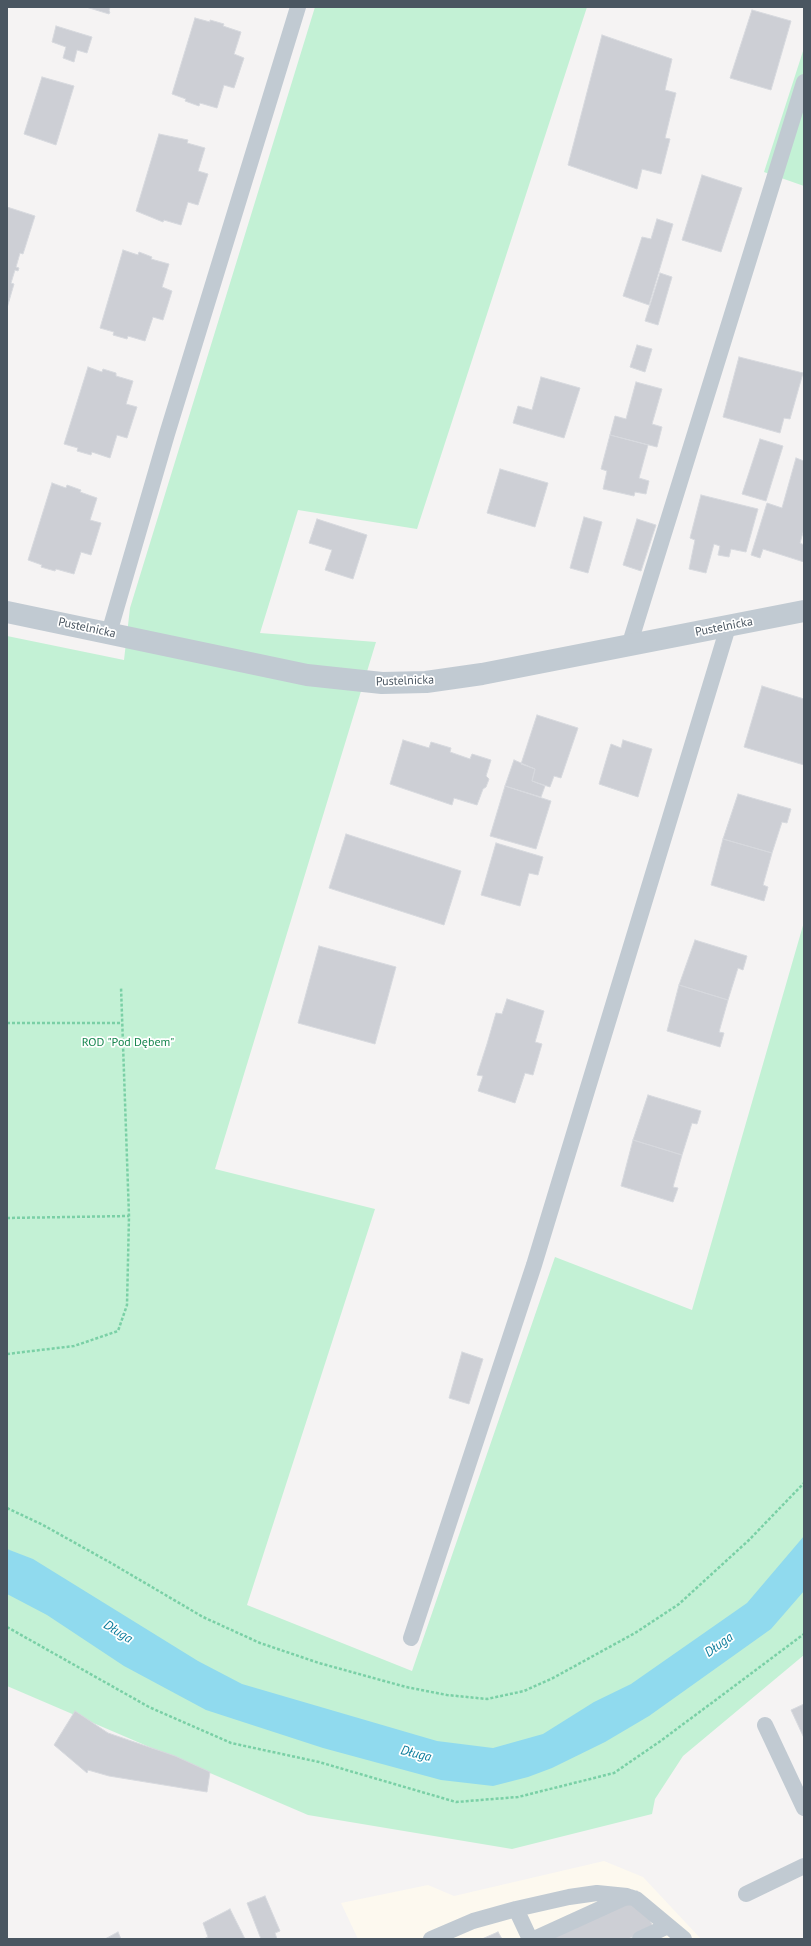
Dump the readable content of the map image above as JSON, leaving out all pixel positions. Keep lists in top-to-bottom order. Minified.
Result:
{"streets":{"street":["Pustelnicka"]},"water":["Długa"],"parks":["ROD \"Pod Dębem\""]}
